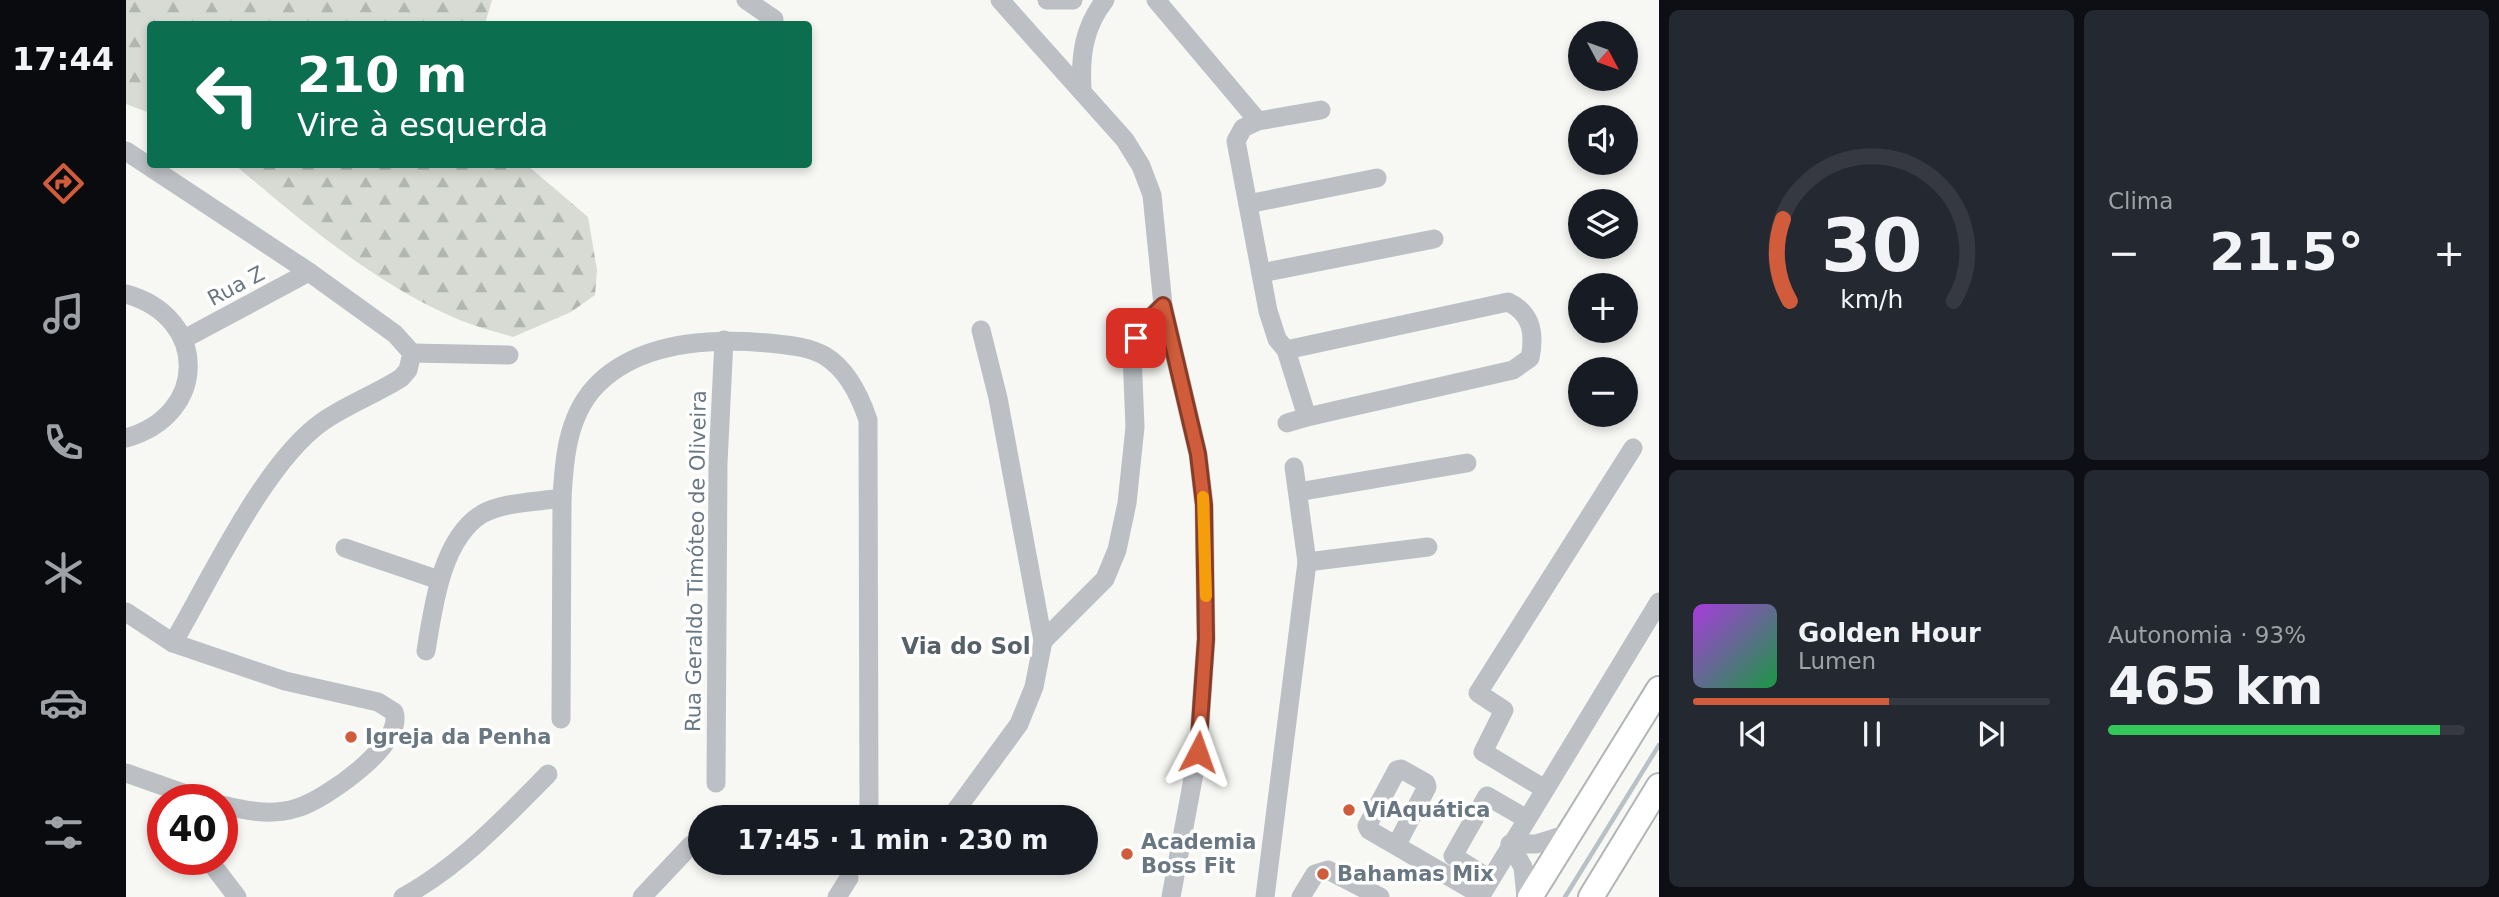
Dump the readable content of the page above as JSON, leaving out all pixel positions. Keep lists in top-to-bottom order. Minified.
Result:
{"streets":{"street":["Rua Z","Rua Geraldo Timóteo de Oliveira"]},"districts":["Via do Sol"],"places":["Igreja da Penha","ViAquática","Academia Boss Fit","Bahamas Mix"],"north":"bottom right","page":{"tabs":"17:44","tile":["Clima",["Autonomia · 93%","465 km"]],"map_buttons":["+","−"],"turn":["210 m","Vire à esquerda"],"heat":["−","21.5°","+"],"song":["Golden Hour","Lumen"],"limit":"40","trip":"17:45 · 1 min · 230 m","gauge":["30","km/h"]}}
